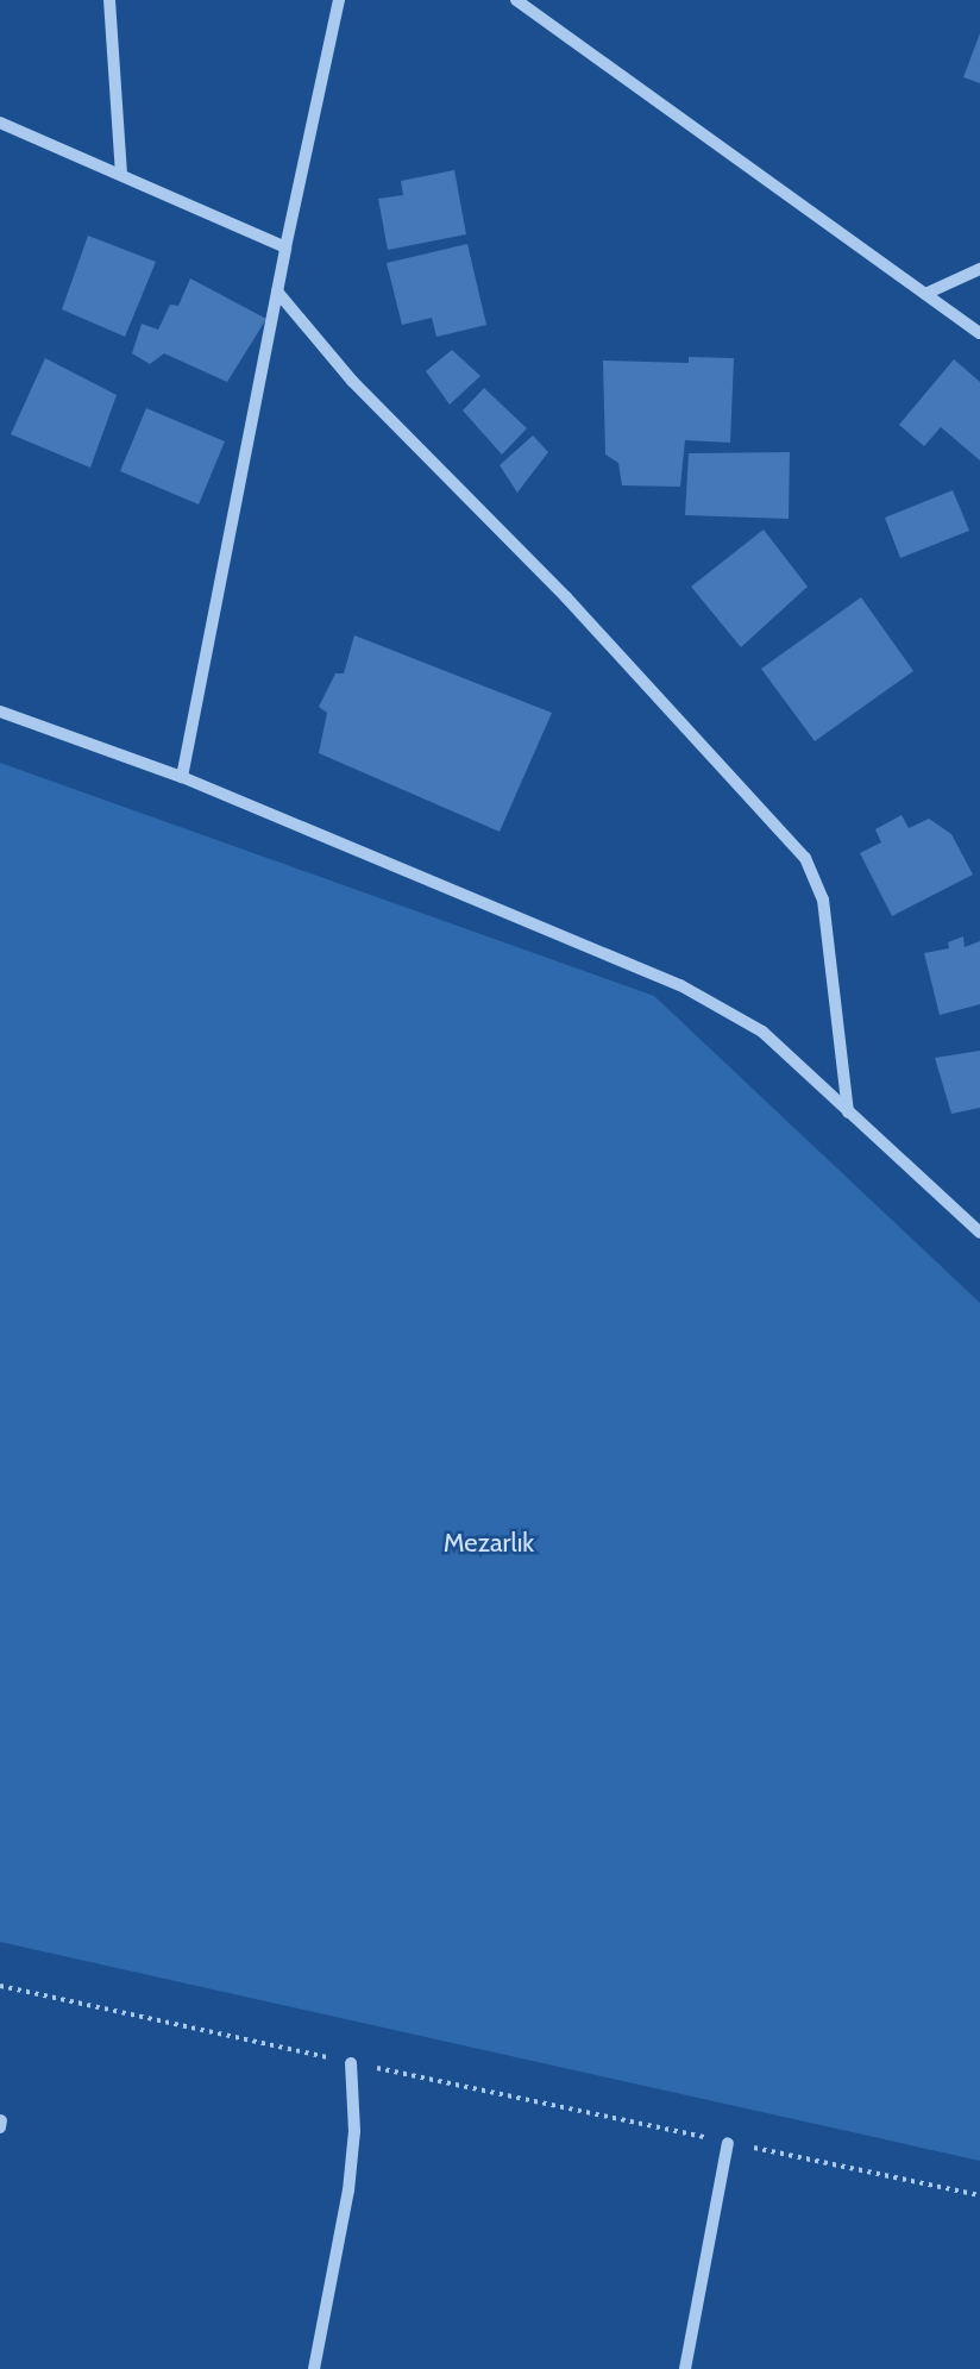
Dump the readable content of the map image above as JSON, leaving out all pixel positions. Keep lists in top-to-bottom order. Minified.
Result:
{"parks":["Mezarlık"]}
